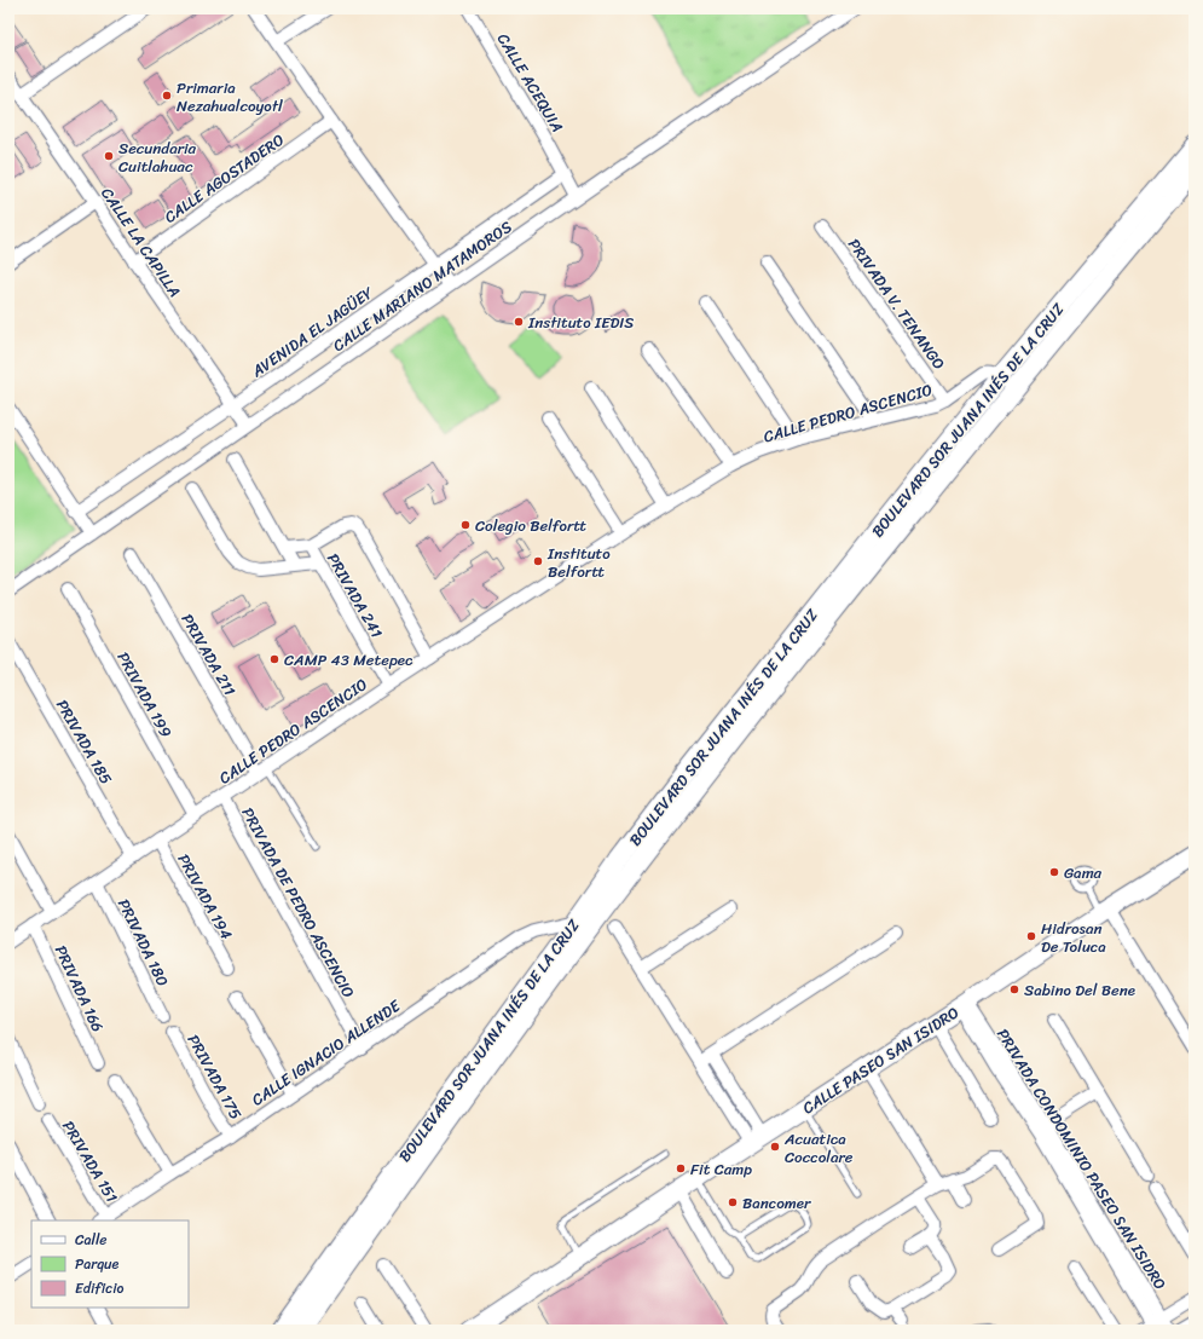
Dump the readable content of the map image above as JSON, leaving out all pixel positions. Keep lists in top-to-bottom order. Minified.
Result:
{"streets":{"main road":["BOULEVARD SOR JUANA INÉS DE LA CRUZ","CALLE PASEO SAN ISIDRO"],"street":["CALLE ACEQUIA","CALLE AGOSTADERO","CALLE LA CAPILLA","CALLE MARIANO MATAMOROS","PRIVADA V. TENANGO","AVENIDA EL JAGÜEY","CALLE PEDRO ASCENCIO","PRIVADA 241","PRIVADA 211","PRIVADA 199","PRIVADA 185","PRIVADA 194","PRIVADA DE PEDRO ASCENCIO","PRIVADA 180","PRIVADA 166","CALLE IGNACIO ALLENDE","PRIVADA 175","PRIVADA CONDOMINIO PASEO SAN ISIDRO","PRIVADA 151"]},"crossings":[["CALLE ACEQUIA","CALLE MARIANO MATAMOROS"],["CALLE ACEQUIA","AVENIDA EL JAGÜEY"],["CALLE AGOSTADERO","CALLE LA CAPILLA"],["CALLE LA CAPILLA","CALLE MARIANO MATAMOROS"],["CALLE LA CAPILLA","AVENIDA EL JAGÜEY"],["PRIVADA V. TENANGO","CALLE PEDRO ASCENCIO"],["CALLE PEDRO ASCENCIO","BOULEVARD SOR JUANA INÉS DE LA CRUZ"],["CALLE PEDRO ASCENCIO","PRIVADA 241"],["CALLE PEDRO ASCENCIO","PRIVADA 211"],["CALLE PEDRO ASCENCIO","PRIVADA 199"],["CALLE PEDRO ASCENCIO","PRIVADA 185"],["CALLE PEDRO ASCENCIO","PRIVADA 194"],["CALLE PEDRO ASCENCIO","PRIVADA DE PEDRO ASCENCIO"],["CALLE PEDRO ASCENCIO","PRIVADA 180"],["CALLE PEDRO ASCENCIO","PRIVADA 166"],["BOULEVARD SOR JUANA INÉS DE LA CRUZ","CALLE IGNACIO ALLENDE"],["PRIVADA DE PEDRO ASCENCIO","CALLE IGNACIO ALLENDE"],["CALLE IGNACIO ALLENDE","PRIVADA 175"],["CALLE IGNACIO ALLENDE","PRIVADA 151"],["CALLE PASEO SAN ISIDRO","PRIVADA CONDOMINIO PASEO SAN ISIDRO"]],"places":["Primaria Nezahualcoyotl","Secundaria Cuitlahuac","Instituto IEDIS","Colegio Belfortt","Instituto Belfortt","CAMP 43 Metepec","Gama","Hidrosan De Toluca","Sabino Del Bene","Acuatica Coccolare","Fit Camp","Bancomer"],"legend":["Calle","Parque","Edificio"]}
